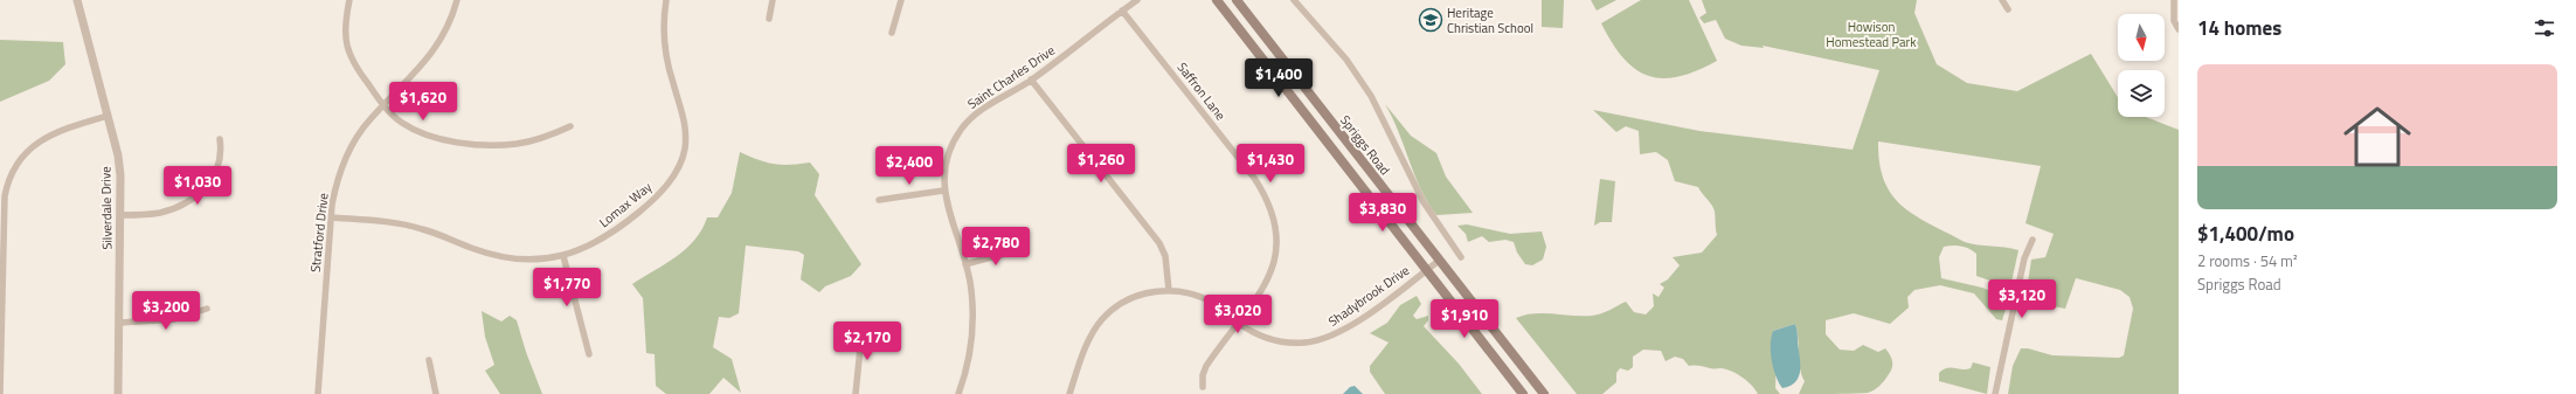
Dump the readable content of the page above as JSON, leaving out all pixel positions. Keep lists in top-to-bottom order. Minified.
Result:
{"streets":{"main road":["Spriggs Road"],"street":["Saint Charles Drive","Saffron Lane","Lomax Way","Silverdale Drive","Stratford Drive","Shadybrook Drive"]},"crossings":[["Saint Charles Drive","Saffron Lane"],["Saffron Lane","Shadybrook Drive"],["Spriggs Road","Shadybrook Drive"],["Lomax Way","Stratford Drive"]],"parks":["Howison Homestead Park"],"places":{"school or university":["Heritage Christian School"]},"north":"bottom","page":{"heading":"14 homes","list":[{"name":"$1,400/mo","note":"2 rooms · 54 m² · Spriggs Road"}],"price":["$1,400","$1,620","$1,260","$1,430","$2,400","$1,030","$3,830","$2,780","$1,770","$3,120","$3,200","$3,020","$1,910","$2,170"]}}
